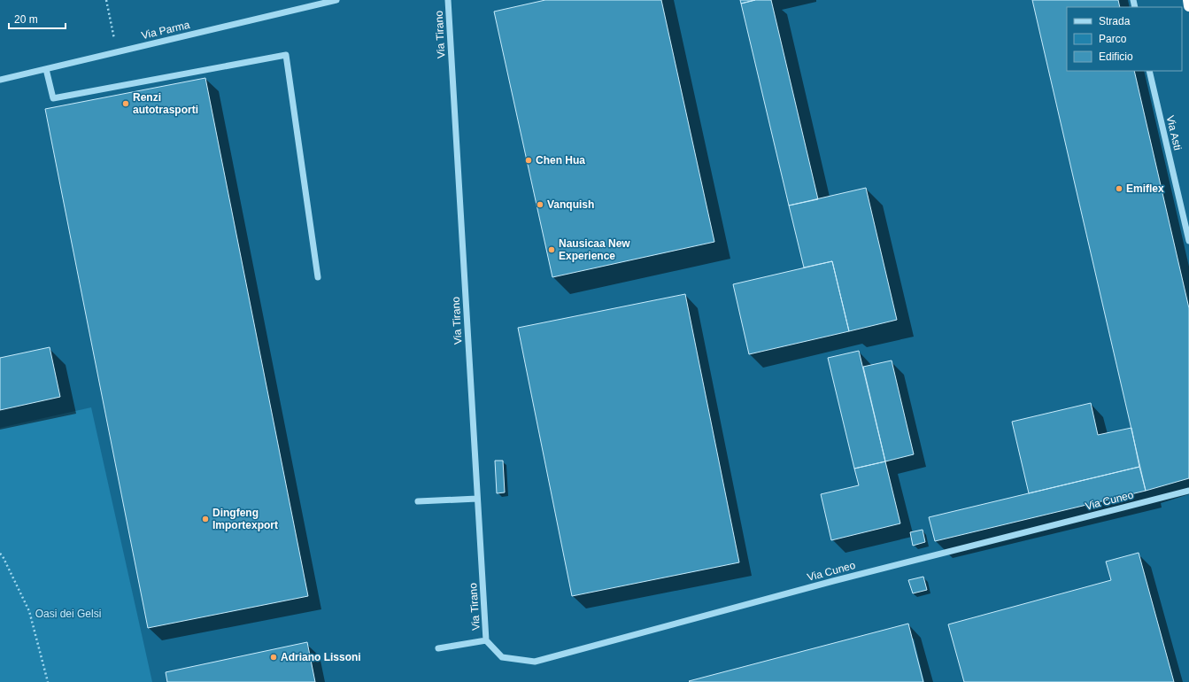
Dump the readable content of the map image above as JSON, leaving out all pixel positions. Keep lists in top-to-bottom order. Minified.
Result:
{"streets":{"street":["Via Parma","Via Tirano","Via Asti","Via Cuneo"]},"crossings":[["Via Tirano","Via Cuneo"]],"parks":["Oasi dei Gelsi"],"places":["Renzi autotrasporti","Chen Hua","Emiflex","Vanquish","Nausicaa New Experience","Dingfeng Importexport","Adriano Lissoni"],"legend":["Strada","Parco","Edificio"],"scale_bar":"20 m"}
